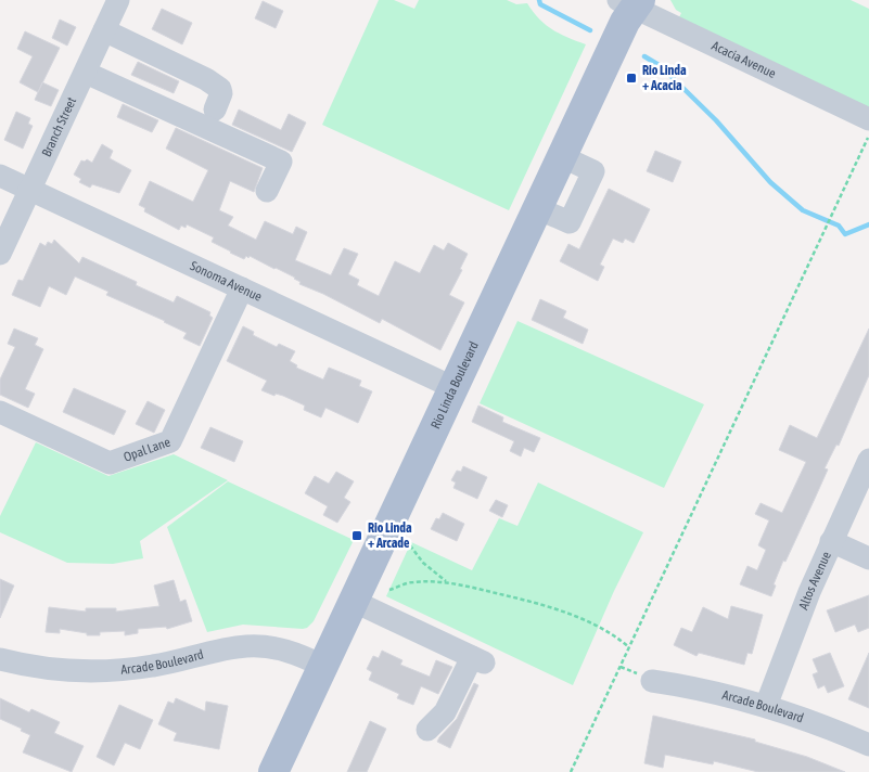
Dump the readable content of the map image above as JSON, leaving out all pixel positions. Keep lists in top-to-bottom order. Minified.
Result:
{"streets":{"main road":["Rio Linda Boulevard"],"street":["Acacia Avenue","Branch Street","Sonoma Avenue","Opal Lane","Altos Avenue","Arcade Boulevard"]},"crossings":[["Acacia Avenue","Rio Linda Boulevard"],["Branch Street","Sonoma Avenue"],["Sonoma Avenue","Rio Linda Boulevard"],["Sonoma Avenue","Opal Lane"],["Rio Linda Boulevard","Arcade Boulevard"],["Altos Avenue","Arcade Boulevard"]],"places":{"transit":["Rio Linda + Acacia","Rio Linda + Arcade"]}}
